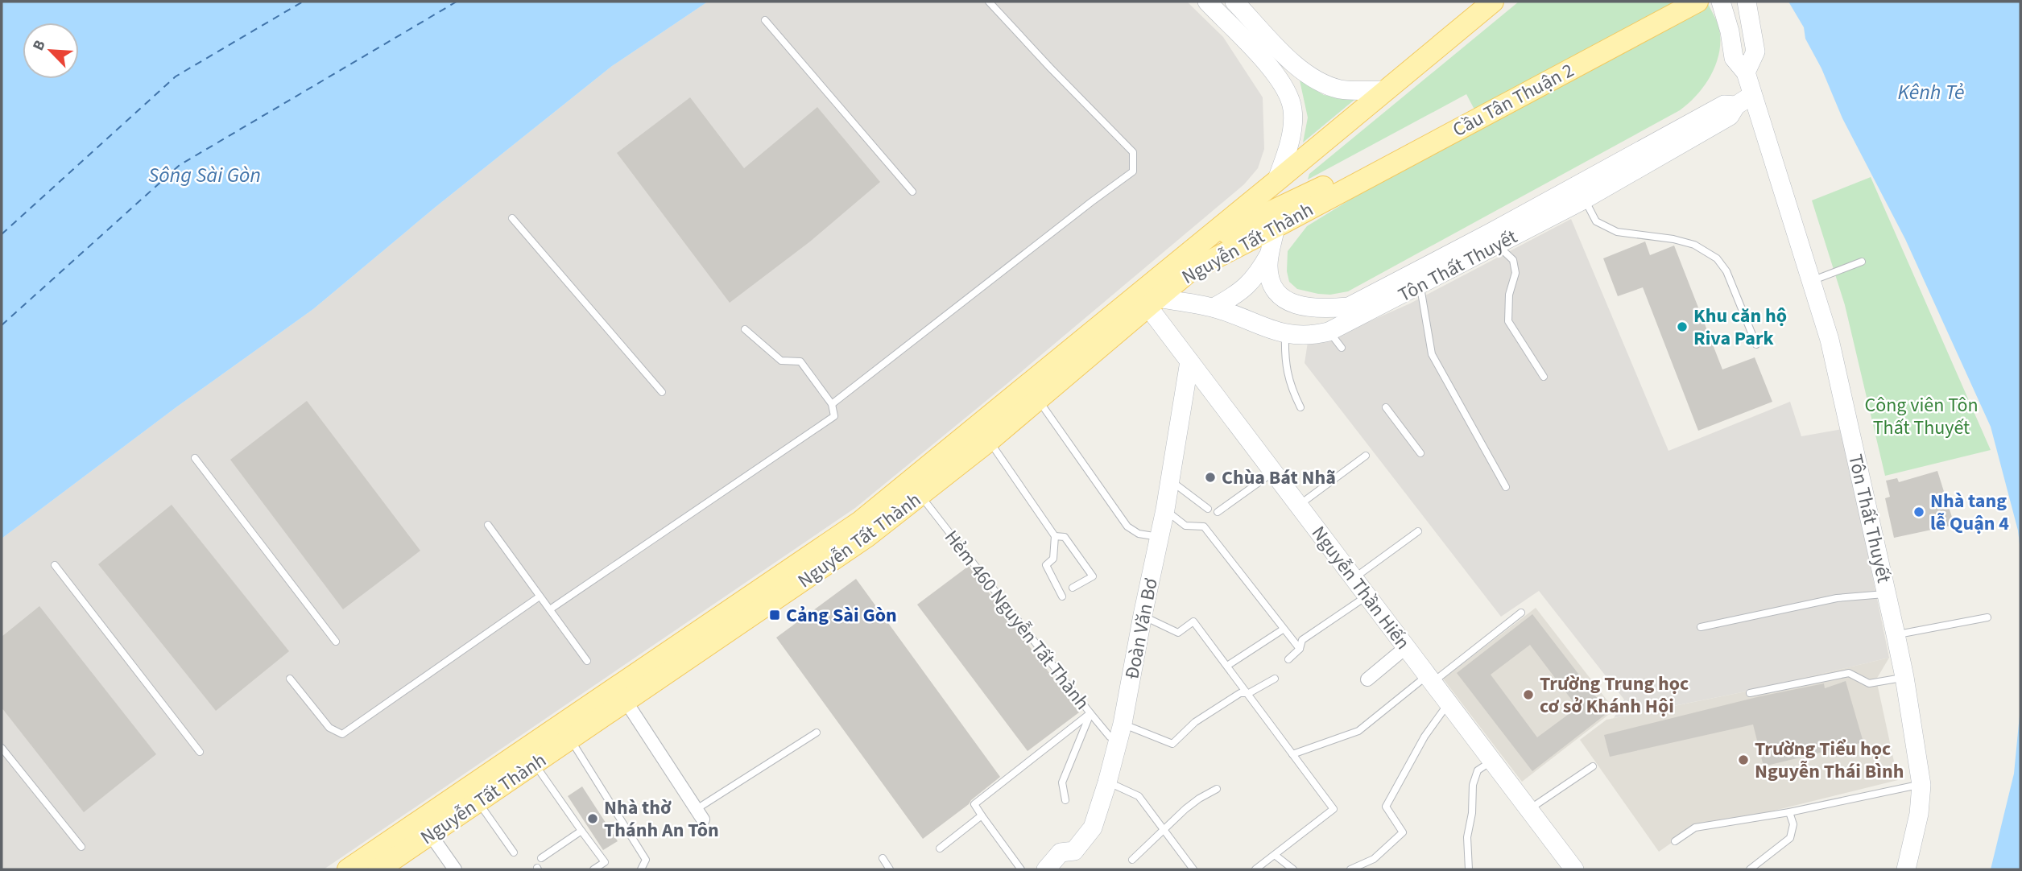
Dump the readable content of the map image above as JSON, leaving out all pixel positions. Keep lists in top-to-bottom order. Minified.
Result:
{"streets":{"main road":["Cầu Tân Thuận 2","Nguyễn Tất Thành","Tôn Thất Thuyết","Nguyễn Thần Hiến","Đoàn Văn Bơ"],"lane":["Hẻm 460 Nguyễn Tất Thành"]},"crossings":[["Cầu Tân Thuận 2","Nguyễn Tất Thành"],["Nguyễn Tất Thành","Tôn Thất Thuyết"],["Nguyễn Tất Thành","Nguyễn Thần Hiến"],["Nguyễn Tất Thành","Hẻm 460 Nguyễn Tất Thành"],["Tôn Thất Thuyết","Nguyễn Thần Hiến"],["Nguyễn Thần Hiến","Đoàn Văn Bơ"],["Hẻm 460 Nguyễn Tất Thành","Đoàn Văn Bơ"]],"water":["Kênh Tẻ","Sông Sài Gòn"],"parks":["Công viên Tôn Thất Thuyết"],"places":{"other":["Khu căn hộ Riva Park","Chùa Bát Nhã","Nhà tang lễ Quận 4","Trường Trung học cơ sở Khánh Hội","Trường Tiểu học Nguyễn Thái Bình","Nhà thờ Thánh An Tôn"],"transit":["Cảng Sài Gòn"]},"north":"top left"}
